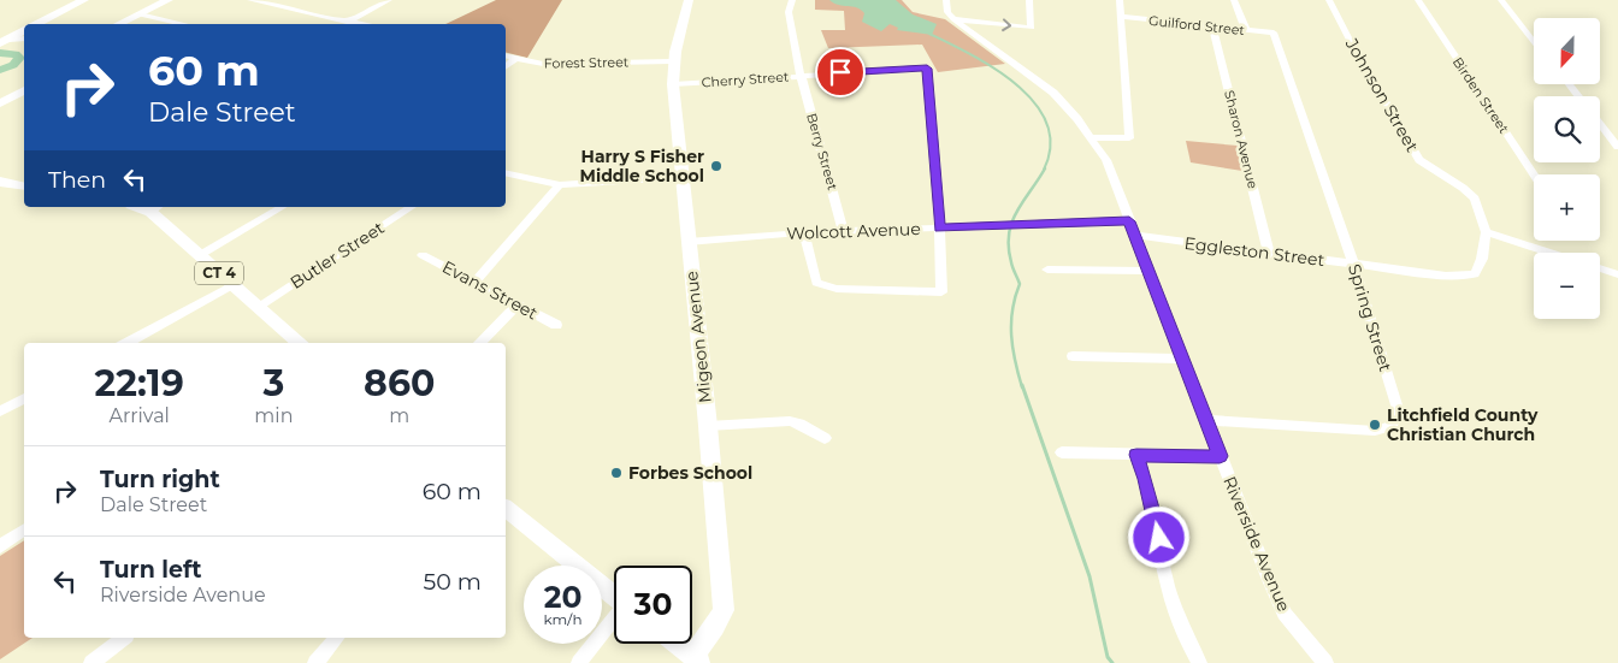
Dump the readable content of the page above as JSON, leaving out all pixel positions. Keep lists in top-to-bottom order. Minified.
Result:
{"streets":{"main road":["CT 4","Migeon Avenue"],"street":["Guilford Street","Forest Street","Cherry Street","Johnson Street","Birden Street","Sharon Avenue","Berry Street","Wolcott Avenue","Eggleston Street","Butler Street","Evans Street","Spring Street","Riverside Avenue"]},"crossings":[["Guilford Street","Sharon Avenue"],["Guilford Street","Spring Street"],["Forest Street","Migeon Avenue"],["Cherry Street","Berry Street"],["Cherry Street","Wolcott Avenue"],["Cherry Street","Migeon Avenue"],["Johnson Street","Eggleston Street"],["Sharon Avenue","Eggleston Street"],["Berry Street","Wolcott Avenue"],["Wolcott Avenue","Migeon Avenue"],["Wolcott Avenue","Riverside Avenue"],["Eggleston Street","Spring Street"],["Eggleston Street","Riverside Avenue"],["Butler Street","CT 4"],["Spring Street","Riverside Avenue"]],"places":["Harry S Fisher Middle School","Litchfield County Christian Church","Forbes School"],"north":"bottom","page":{"map_buttons":["+","−"],"turn":["60 m","Dale Street"],"then":"Then","eta":["22:19","Arrival","3","min","860","m"],"list":[{"name":"Turn right","note":"Dale Street","value":"60 m"},{"name":"Turn left","note":"Riverside Avenue","value":"50 m"}],"speed":"20 km/h","limit":"30"}}
